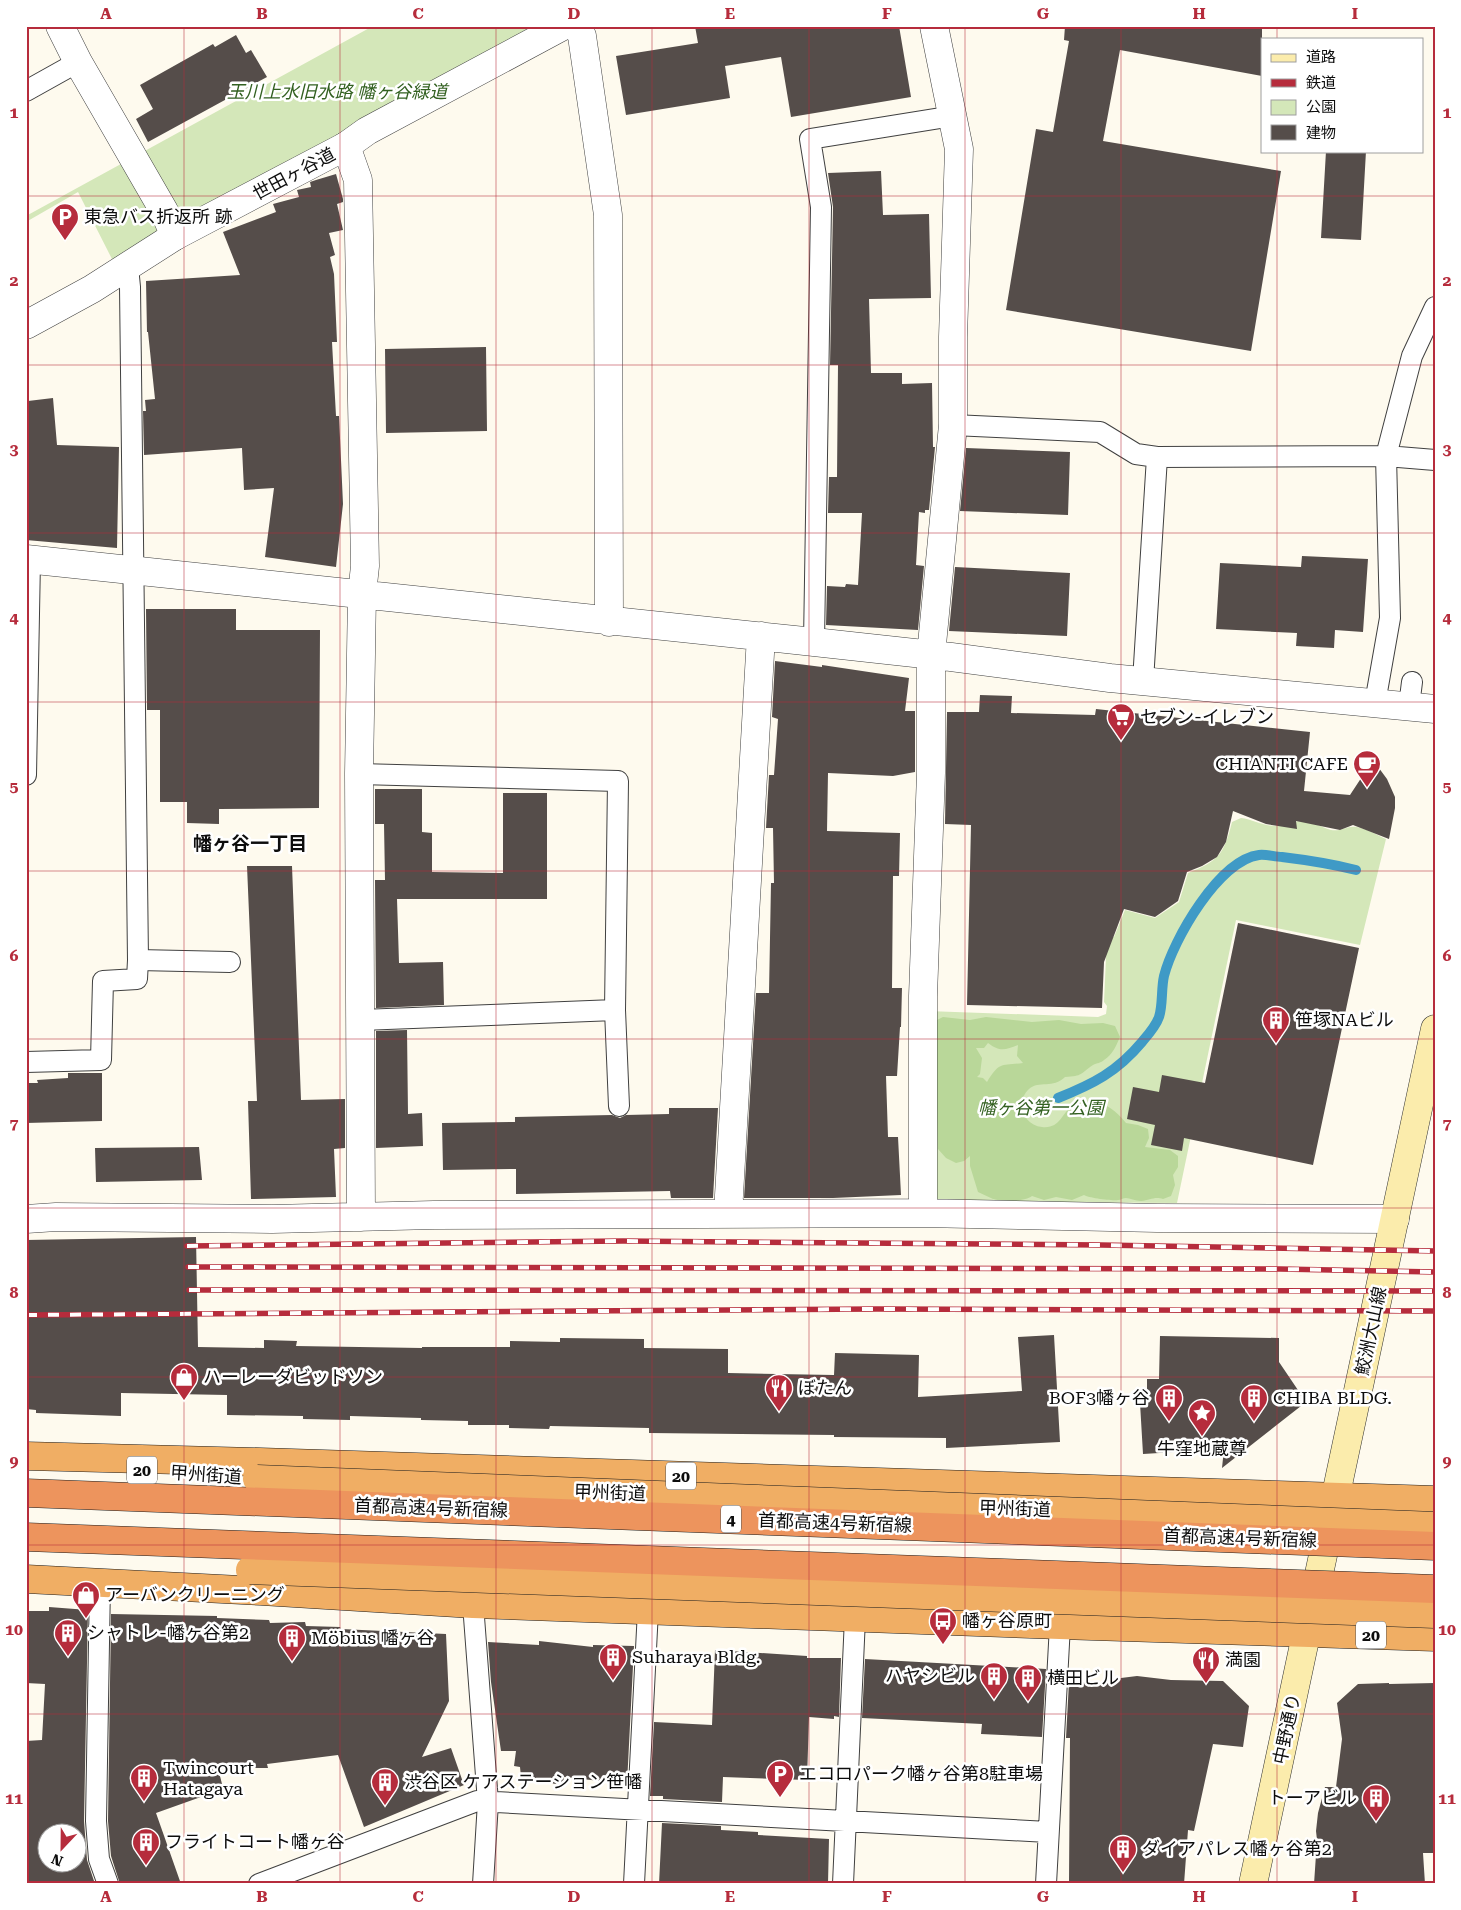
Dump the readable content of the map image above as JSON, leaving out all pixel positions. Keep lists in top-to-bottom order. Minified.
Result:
{"streets":{"highway":["20","甲州街道","首都高速4号新宿線","4"],"main road":["鮫洲大山線","中野通り"],"street":["世田ヶ谷道"]},"crossings":[["鮫洲大山線","20"],["鮫洲大山線","中野通り"],["20","中野通り"]],"districts":["幡ヶ谷一丁目"],"parks":["玉川上水旧水路 幡ヶ谷緑道","幡ヶ谷第一公園"],"places":{"parking":["東急バス折返所 跡","エコロパーク幡ヶ谷第8駐車場"],"supermarket":["セブン-イレブン"],"cafe":["CHIANTI CAFE"],"building":["笹塚NAビル","BOF3幡ヶ谷","CHIBA BLDG.","シャトレ-幡ヶ谷第2","Möbius 幡ヶ谷","Suharaya Bldg.","ハヤシビル","横田ビル","Twincourt Hatagaya","渋谷区 ケアステーション笹幡","トーアビル","フライトコート幡ヶ谷","ダイアパレス幡ヶ谷第2"],"shop":["ハーレーダビッドソン","アーバンクリーニング"],"restaurant":["ぼたん","満園"],"place":["牛窪地蔵尊"],"bus stop":["幡ヶ谷原町"]},"legend":["道路","鉄道","公園","建物"],"north":"bottom","grid":{"columns":["A","B","C","D","E","F","G","H","I"],"rows":["1","2","3","4","5","6","7","8","9","10","11"]}}
